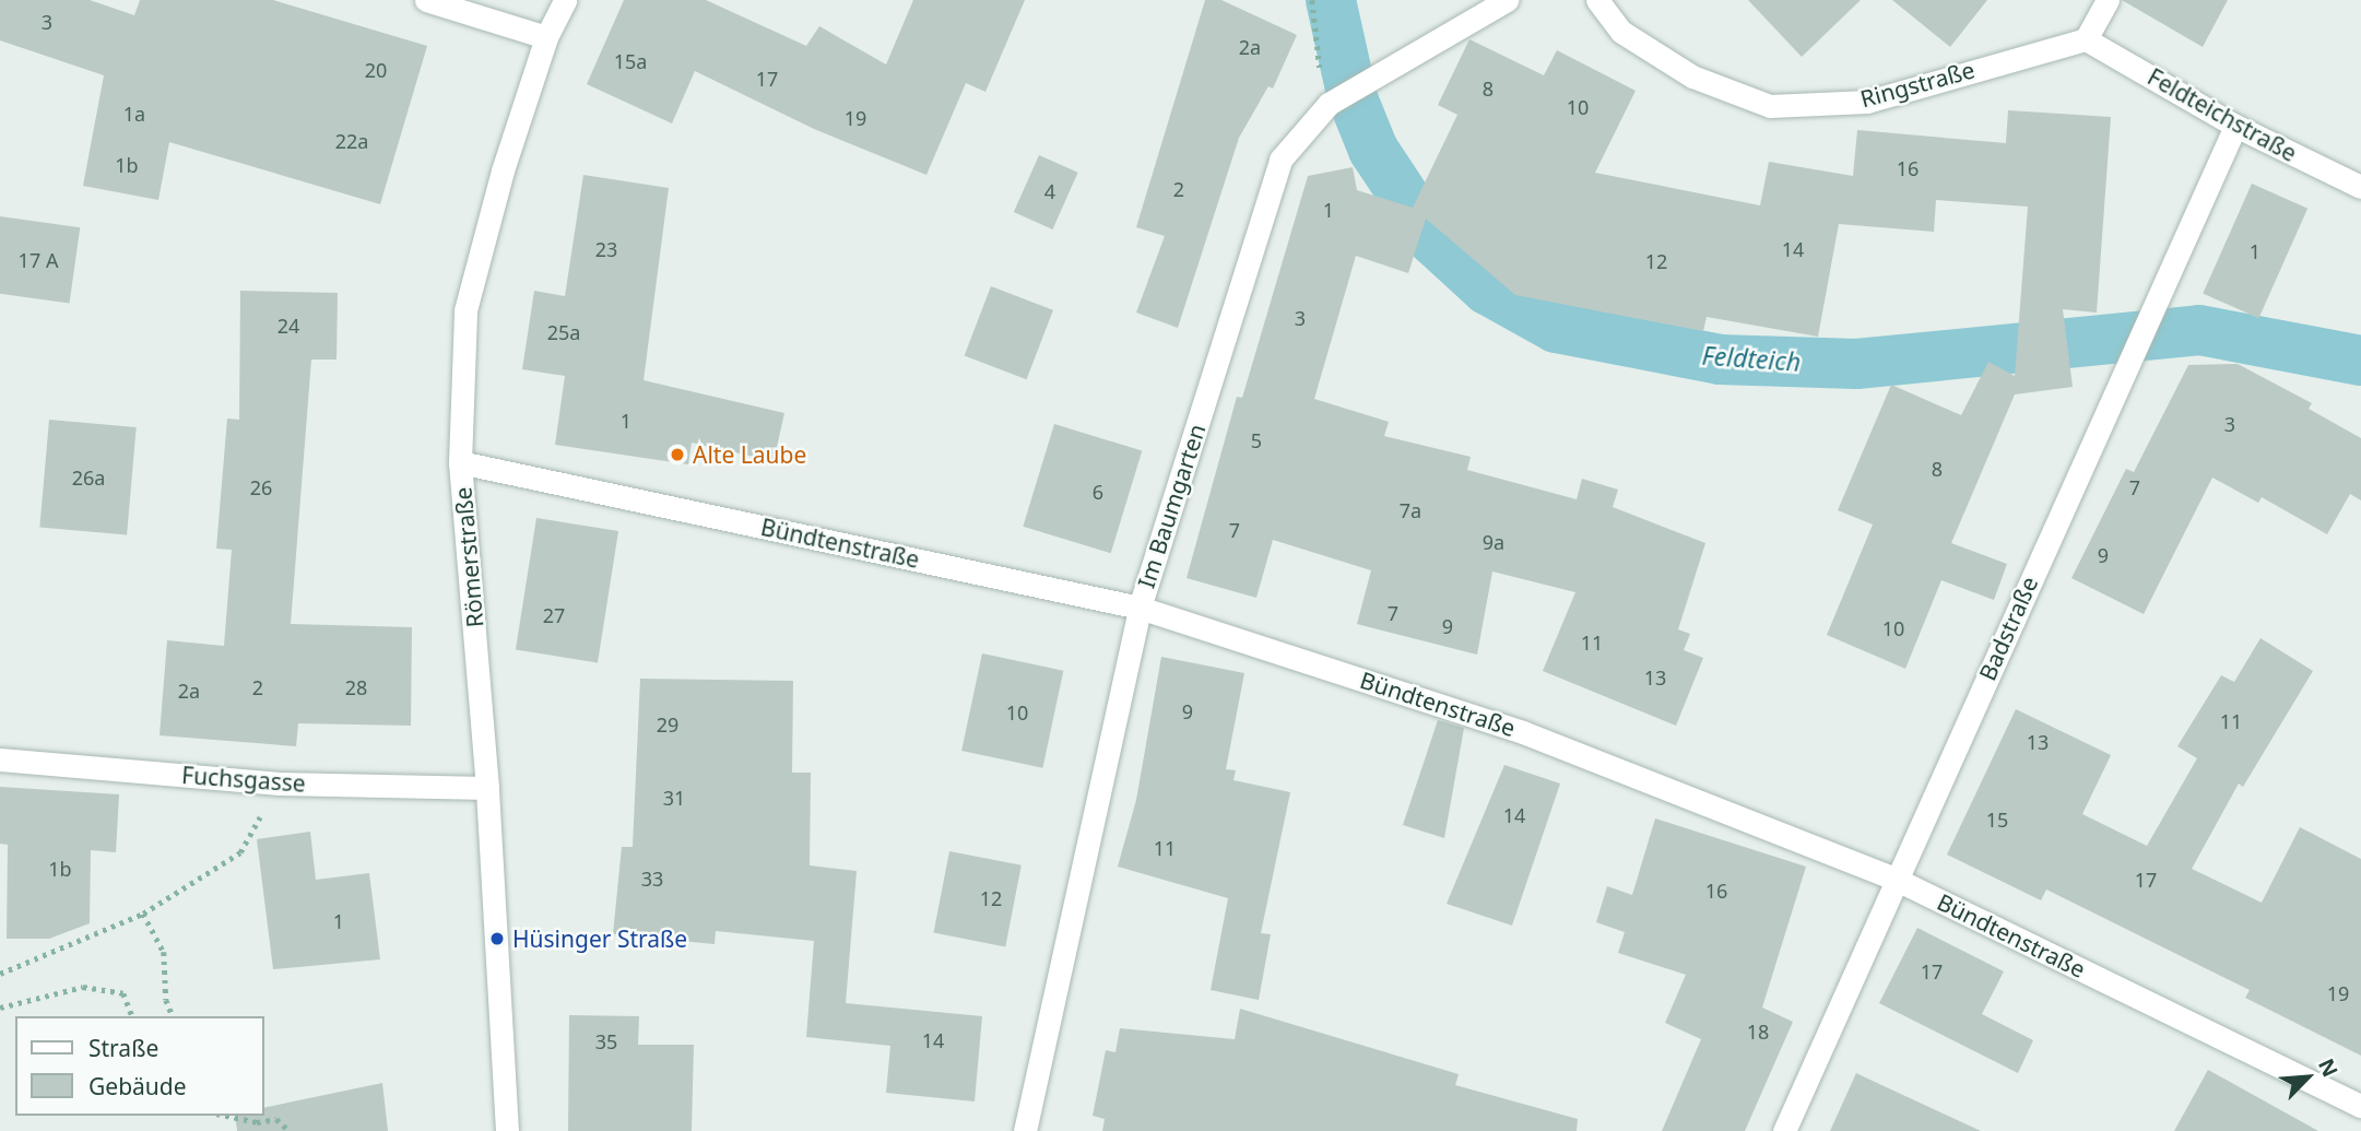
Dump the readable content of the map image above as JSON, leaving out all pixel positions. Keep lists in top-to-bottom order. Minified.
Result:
{"streets":{"street":["Ringstraße","Feldteichstraße","Im Baumgarten","Bündtenstraße","Römerstraße","Badstraße","Fuchsgasse"]},"crossings":[["Ringstraße","Feldteichstraße"],["Feldteichstraße","Badstraße"],["Im Baumgarten","Bündtenstraße"],["Bündtenstraße","Römerstraße"],["Bündtenstraße","Badstraße"],["Römerstraße","Fuchsgasse"]],"water":["Feldteich"],"places":["Alte Laube","Hüsinger Straße"],"house_numbers":["3","2a","15a","20","17","8","10","1a","19","22a","1b","16","2","4","1","23","14","1","17 A","12","3","24","25a","1","3","5","8","26a","26","7","6","7a","7","9a","9","7","27","9","10","11","13","2","28","2a","9","10","11","29","13","31","14","15","11","1b","33","17","16","12","1","17","19","18","14","35"],"legend":["Straße","Gebäude"],"north":"top right"}
